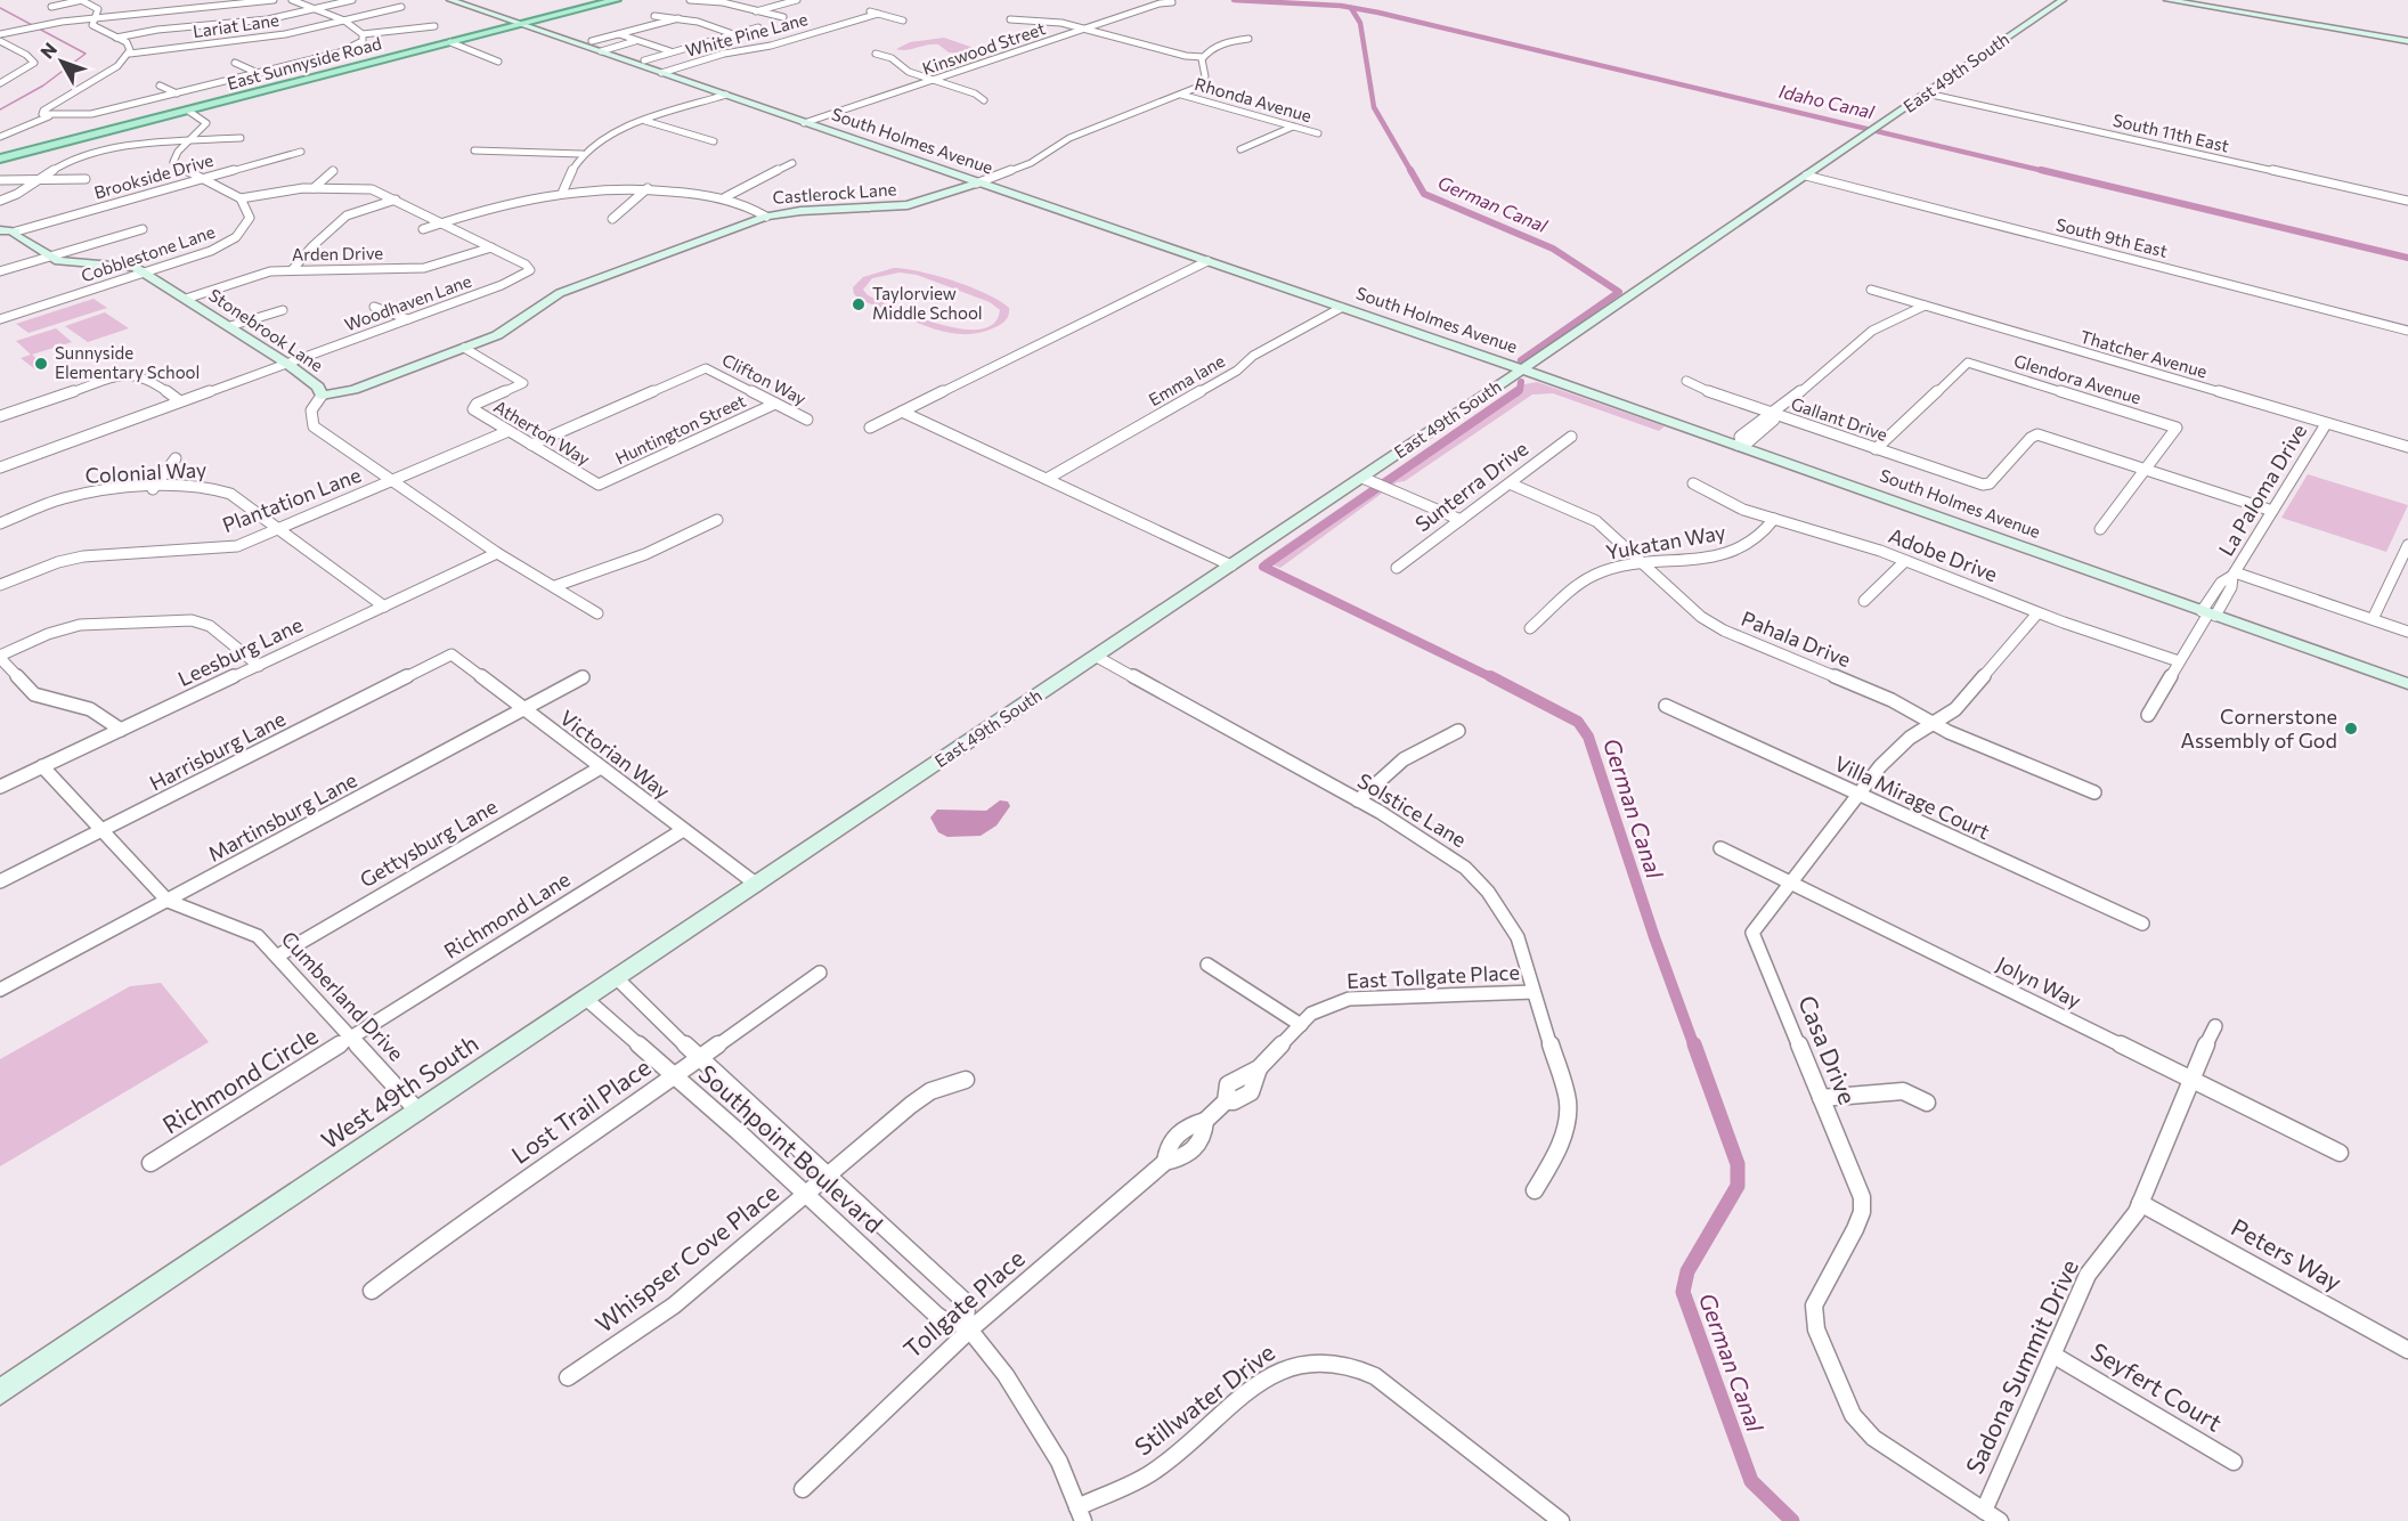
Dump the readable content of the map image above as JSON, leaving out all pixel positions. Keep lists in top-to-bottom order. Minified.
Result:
{"streets":{"main road":["East Sunnyside Road"],"street":["Lariat Lane","White Pine Lane","Kinswood Street","East 49th South","Rhonda Avenue","South 11th East","South Holmes Avenue","Brookside Drive","Castlerock Lane","South 9th East","Cobblestone Lane","Arden Drive","Woodhaven Lane","Stonebrook Lane","Thatcher Avenue","Clifton Way","Glendora Avenue","Emma lane","Gallant Drive","Huntington Street","Atherton Way","Colonial Way","Sunterra Drive","La Paloma Drive","Plantation Lane","Yukatan Way","Adobe Drive","Pahala Drive","Leesburg Lane","Harrisburg Lane","Victorian Way","Villa Mirage Court","Solstice Lane","Martinsburg Lane","Gettysburg Lane","Richmond Lane","East Tollgate Place","Jolyn Way","Cumberland Drive","Casa Drive","Richmond Circle","West 49th South","Lost Trail Place","Southpoint Boulevard","Peters Way","Whispser Cove Place","Tollgate Place","Sadona Summit Drive","Seyfert Court","Stillwater Drive"]},"crossings":[["White Pine Lane","South Holmes Avenue"],["Kinswood Street","South Holmes Avenue"],["East Sunnyside Road","South Holmes Avenue"],["East 49th South","South 11th East"],["East 49th South","South Holmes Avenue"],["East 49th South","South 9th East"],["East 49th South","Solstice Lane"],["East 49th South","West 49th South"],["Rhonda Avenue","Castlerock Lane"],["South Holmes Avenue","Castlerock Lane"],["South Holmes Avenue","Emma lane"],["South Holmes Avenue","La Paloma Drive"],["Brookside Drive","Stonebrook Lane"],["Castlerock Lane","Stonebrook Lane"],["Castlerock Lane","Atherton Way"],["Cobblestone Lane","Woodhaven Lane"],["Cobblestone Lane","Stonebrook Lane"],["Arden Drive","Woodhaven Lane"],["Arden Drive","Stonebrook Lane"],["Woodhaven Lane","Stonebrook Lane"],["Stonebrook Lane","Plantation Lane"],["Stonebrook Lane","Leesburg Lane"],["Thatcher Avenue","La Paloma Drive"],["Clifton Way","Huntington Street"],["Clifton Way","Atherton Way"],["Glendora Avenue","Gallant Drive"],["Huntington Street","Atherton Way"],["Atherton Way","Plantation Lane"],["Colonial Way","Plantation Lane"],["Colonial Way","Leesburg Lane"],["Sunterra Drive","Pahala Drive"],["La Paloma Drive","Adobe Drive"],["Yukatan Way","Adobe Drive"],["Yukatan Way","Pahala Drive"],["Adobe Drive","Casa Drive"],["Pahala Drive","Casa Drive"],["Leesburg Lane","Cumberland Drive"],["Harrisburg Lane","Victorian Way"],["Harrisburg Lane","Cumberland Drive"],["Victorian Way","Martinsburg Lane"],["Victorian Way","Gettysburg Lane"],["Victorian Way","Richmond Lane"],["Victorian Way","West 49th South"],["Villa Mirage Court","Casa Drive"],["Solstice Lane","East Tollgate Place"],["Martinsburg Lane","Cumberland Drive"],["Gettysburg Lane","Cumberland Drive"],["Richmond Lane","Cumberland Drive"],["Richmond Lane","Richmond Circle"],["East Tollgate Place","Tollgate Place"],["Jolyn Way","Casa Drive"],["Jolyn Way","Sadona Summit Drive"],["Cumberland Drive","Richmond Circle"],["Cumberland Drive","West 49th South"],["Casa Drive","Sadona Summit Drive"],["West 49th South","Southpoint Boulevard"],["Lost Trail Place","Southpoint Boulevard"],["Southpoint Boulevard","Whispser Cove Place"],["Southpoint Boulevard","Tollgate Place"],["Southpoint Boulevard","Stillwater Drive"],["Peters Way","Sadona Summit Drive"],["Sadona Summit Drive","Seyfert Court"]],"water":["Idaho Canal","German Canal"],"places":["Taylorview Middle School","Sunnyside Elementary School","Cornerstone Assembly of God"],"north":"top left"}
